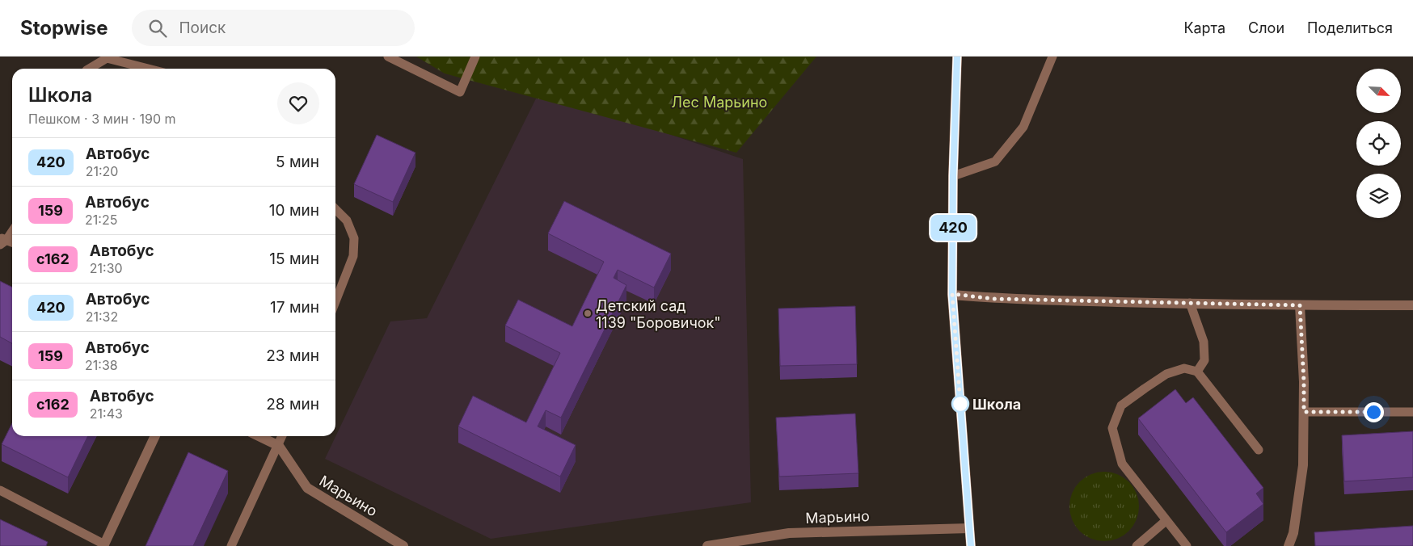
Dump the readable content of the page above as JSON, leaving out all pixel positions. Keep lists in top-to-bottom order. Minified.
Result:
{"streets":{"street":["Марьино"]},"parks":["Лес Марьино"],"places":["Детский сад 1139 \"Боровичок\"","Школа"],"lines":["bus line 420"],"north":"bottom right","page":{"header":"Stopwise","search":"Поиск","nav":["Карта","Слои","Поделиться"],"on_map":"420","heading":["Школа","Пешком · 3 мин · 190 m"],"list":[{"mark":"420","name":"Автобус","note":"21:20","value":"5 мин"},{"mark":"159","name":"Автобус","note":"21:25","value":"10 мин"},{"mark":"с162","name":"Автобус","note":"21:30","value":"15 мин"},{"mark":"420","name":"Автобус","note":"21:32","value":"17 мин"},{"mark":"159","name":"Автобус","note":"21:38","value":"23 мин"},{"mark":"с162","name":"Автобус","note":"21:43","value":"28 мин"}]}}
